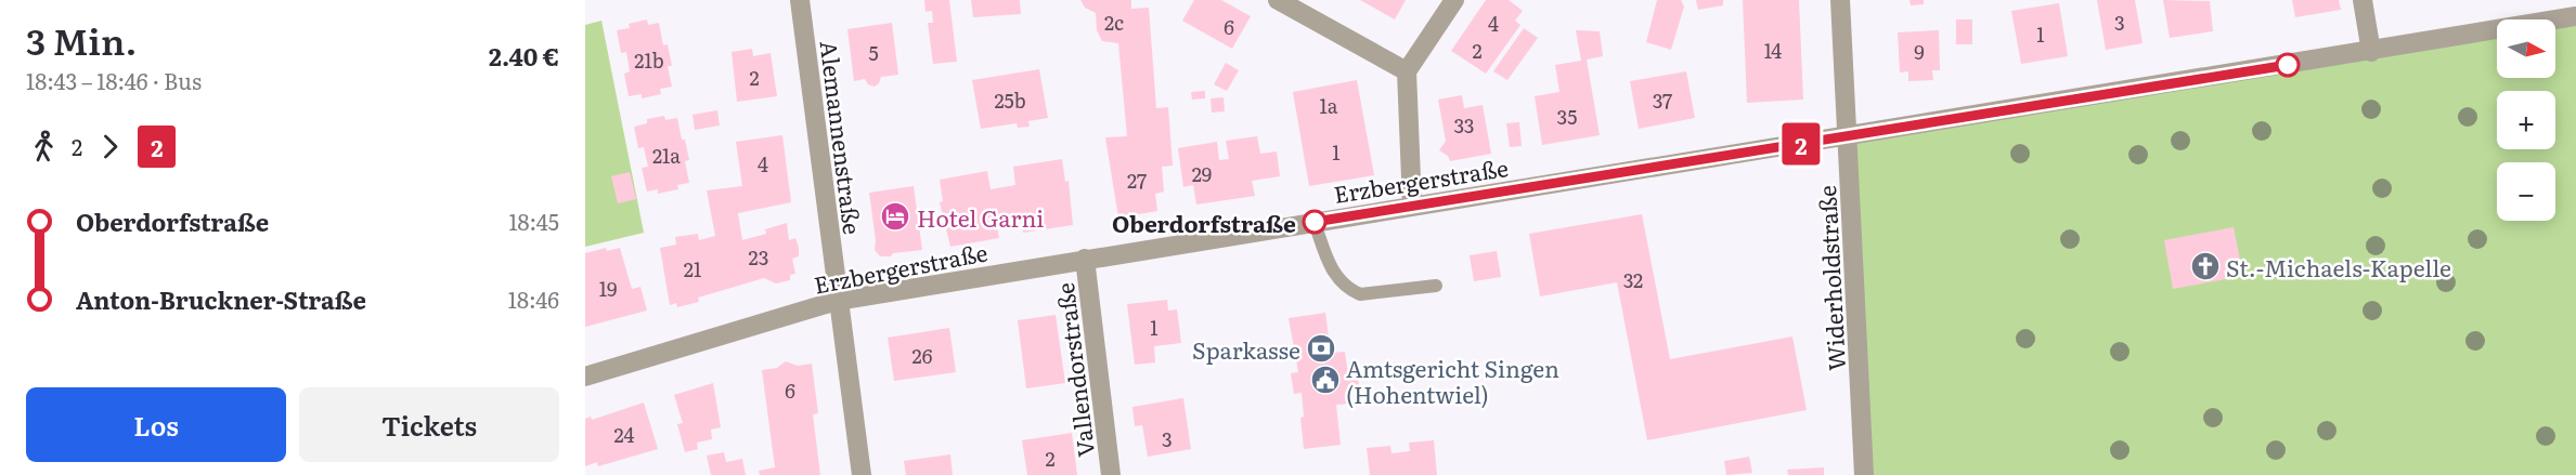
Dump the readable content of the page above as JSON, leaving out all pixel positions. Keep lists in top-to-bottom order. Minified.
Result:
{"streets":{"street":["Alemannenstraße","Erzbergerstraße","Widerholdstraße","Vallendorstraße"]},"crossings":[["Alemannenstraße","Erzbergerstraße"],["Erzbergerstraße","Widerholdstraße"],["Erzbergerstraße","Vallendorstraße"]],"places":{"hotel":["Hotel Garni"],"other":["Oberdorfstraße"],"church":["St.-Michaels-Kapelle"],"bank":["Sparkasse"],"public building":["Amtsgericht Singen (Hohentwiel)"]},"lines":["bus line 2"],"house_numbers":["2c","3","4","6","1","2","14","9","5","21b","2","25b","37","1a","35","33","1","21a","4","29","27","23","21","32","19","1","26","6","24","3","2"],"north":"right","page":{"heading":["3 Min.","18:43 – 18:46 · Bus","2.40 €"],"on_map":"2","map_buttons":["+","−"],"legs":["2","2"],"list":[{"name":"Oberdorfstraße","value":"18:45"},{"name":"Anton-Bruckner-Straße","value":"18:46"}],"buttons":["Los","Tickets"]}}
